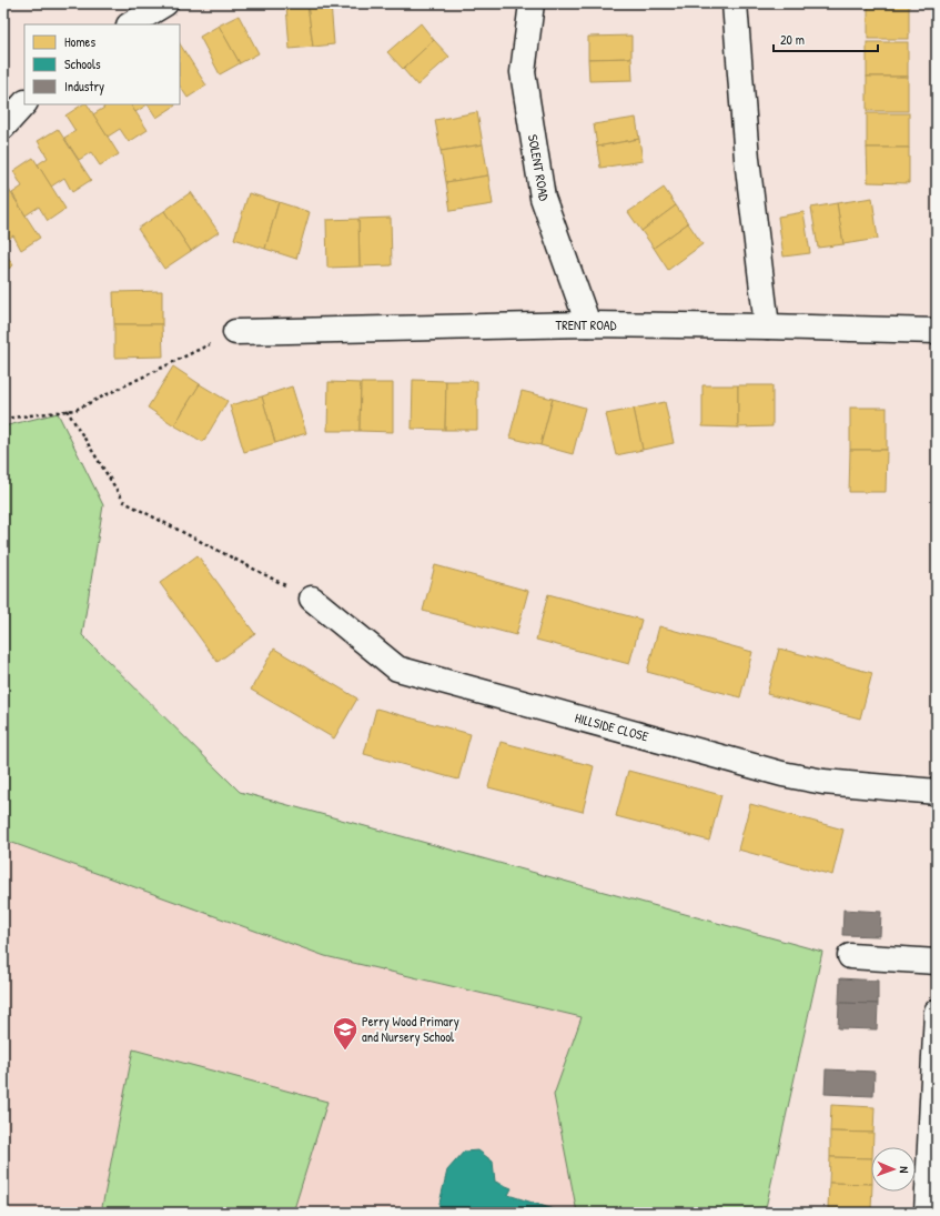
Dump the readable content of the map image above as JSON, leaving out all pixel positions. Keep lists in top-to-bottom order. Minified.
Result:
{"streets":{"street":["SOLENT ROAD","TRENT ROAD","HILLSIDE CLOSE"]},"crossings":[["SOLENT ROAD","TRENT ROAD"]],"places":{"school or university":["Perry Wood Primary and Nursery School"]},"legend":["Homes","Schools","Industry"],"scale_bar":"20 m","north":"right"}
